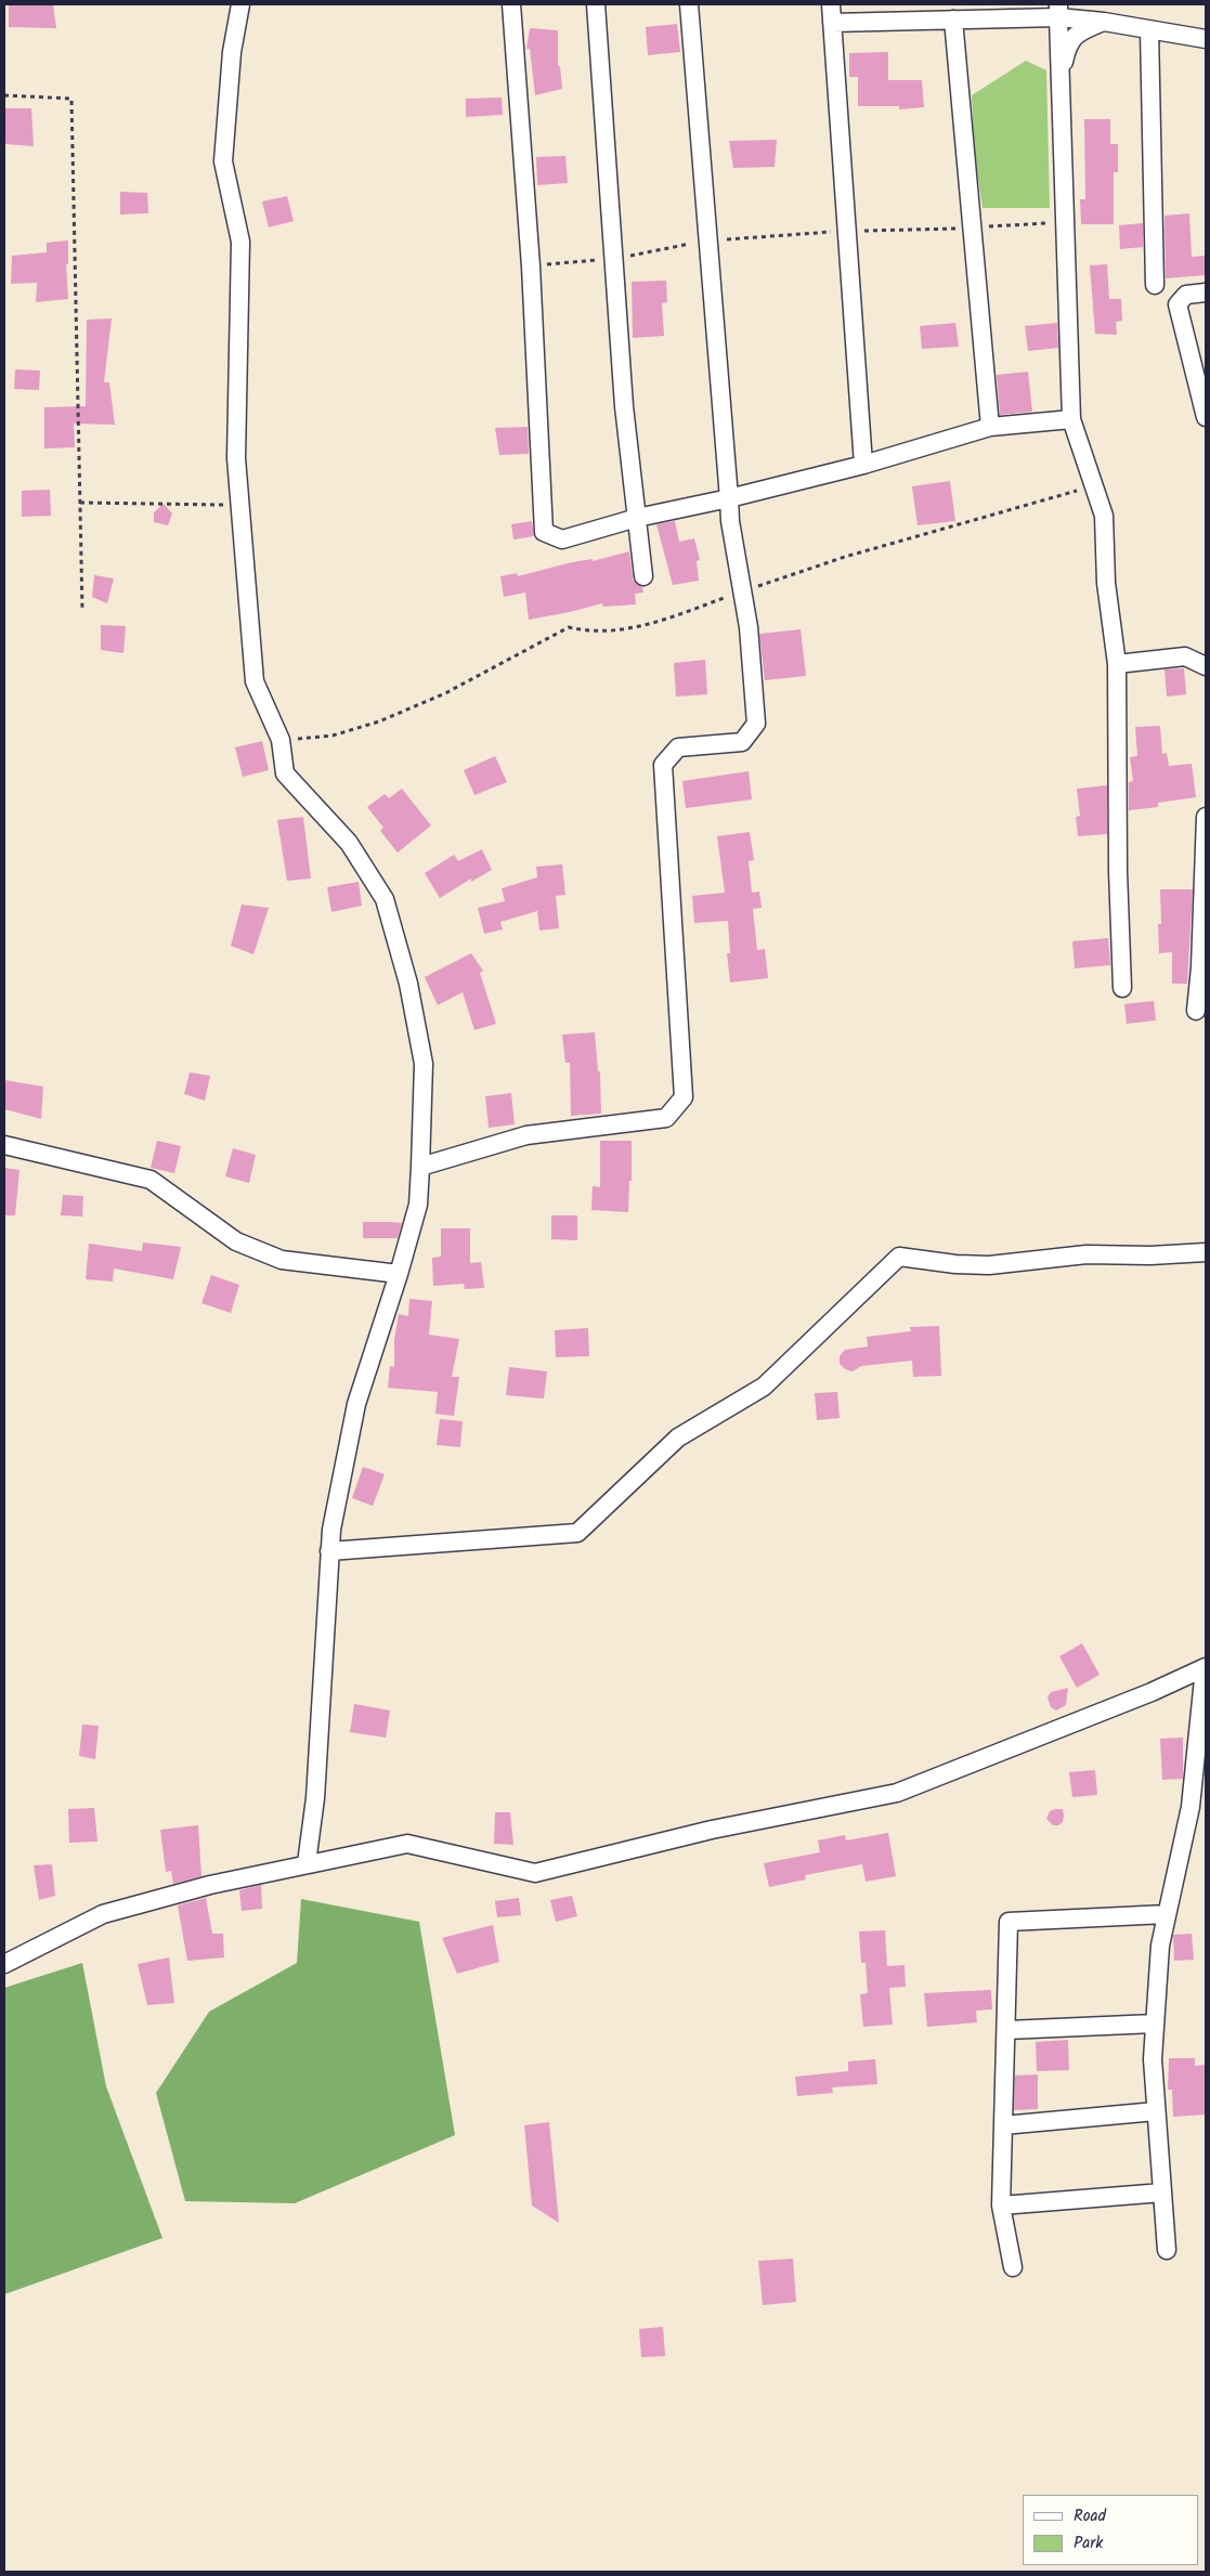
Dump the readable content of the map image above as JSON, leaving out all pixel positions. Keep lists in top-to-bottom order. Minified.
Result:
{"legend":["Road","Park"]}
